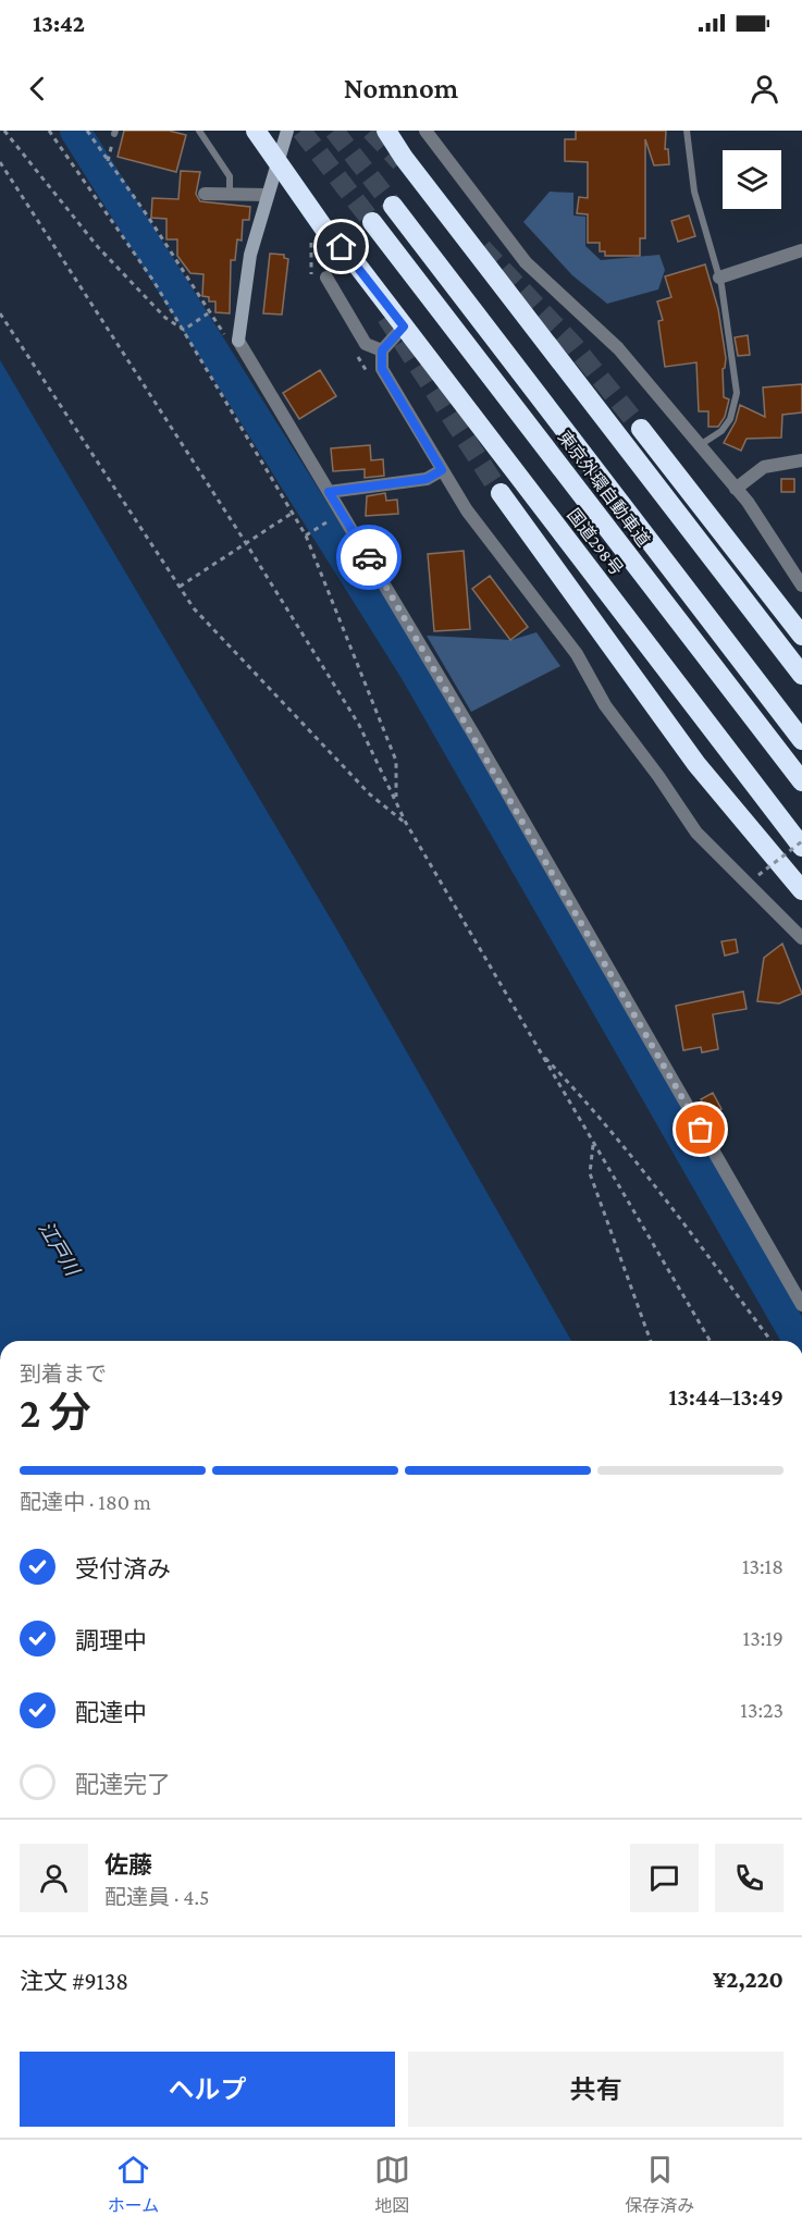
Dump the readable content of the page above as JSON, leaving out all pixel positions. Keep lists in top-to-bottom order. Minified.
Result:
{"streets":{"highway":["東京外環自動車道","国道298号"]},"water":["江戸川"],"page":{"status":"13:42","header":"Nomnom","heading":["2 分","到着まで","13:44–13:49"],"panel":["佐藤","配達員 · 4.5","注文 #9138","¥2,220"],"bar":"配達中 · 180 m","list":[["受付済み","13:18"],["調理中","13:19"],["配達中","13:23"],"配達完了"],"buttons":["ヘルプ","共有"],"tabs":["ホーム","地図","保存済み"]}}
